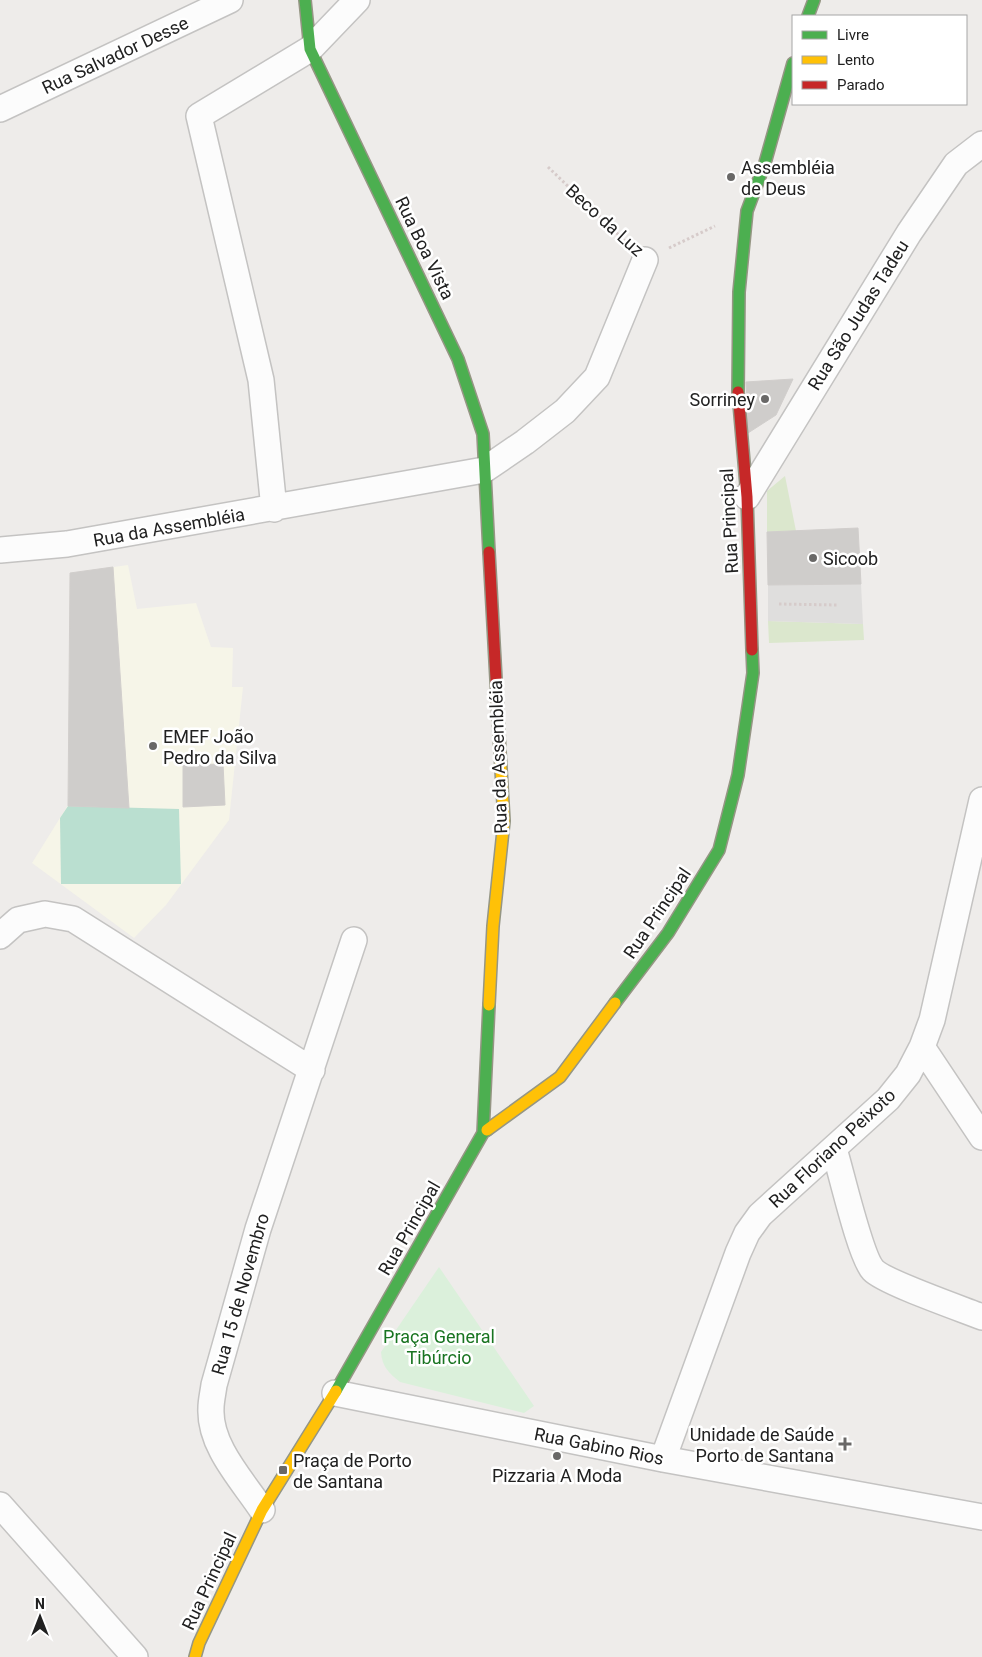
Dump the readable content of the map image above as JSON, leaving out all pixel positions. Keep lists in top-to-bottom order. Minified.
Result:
{"streets":{"street":["Rua Salvador Desse","Rua Boa Vista","Rua São Judas Tadeu","Rua Principal","Rua da Assembléia","Rua Floriano Peixoto","Rua 15 de Novembro","Rua Gabino Rios"],"path":["Beco da Luz"]},"crossings":[["Beco da Luz","Rua Principal"],["Beco da Luz","Rua da Assembléia"],["Rua Boa Vista","Rua da Assembléia"],["Rua São Judas Tadeu","Rua Principal"],["Rua Principal","Rua da Assembléia"],["Rua Principal","Rua 15 de Novembro"],["Rua Principal","Rua Gabino Rios"],["Rua Floriano Peixoto","Rua Gabino Rios"]],"parks":["Praça General Tibúrcio"],"places":{"other":["Assembléia de Deus","Sorriney","Sicoob","EMEF João Pedro da Silva","Pizzaria A Moda"],"health":["Unidade de Saúde Porto de Santana"],"transit":["Praça de Porto de Santana"]},"legend":["Livre","Lento","Parado"],"north":"top"}
